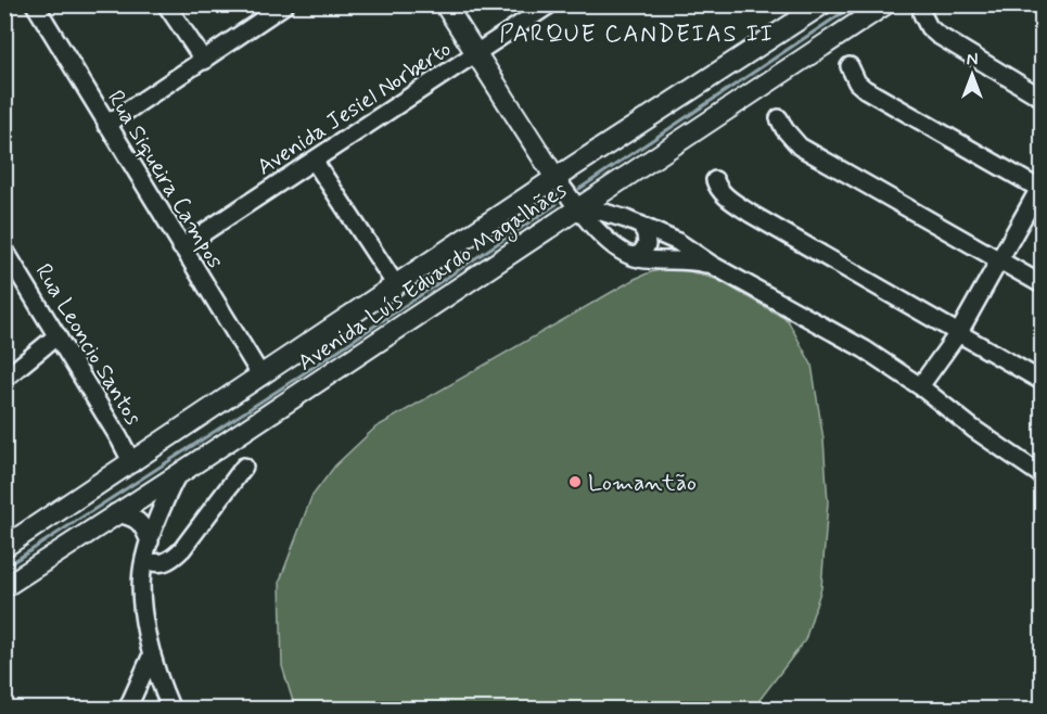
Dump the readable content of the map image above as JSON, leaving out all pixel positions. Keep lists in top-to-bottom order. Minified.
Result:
{"streets":{"main road":["Avenida Luís Eduardo Magalhães"],"street":["Avenida Jesiel Norberto","Rua Siqueira Campos","Rua Leoncio Santos"]},"crossings":[["Avenida Jesiel Norberto","Rua Siqueira Campos"],["Rua Siqueira Campos","Avenida Luís Eduardo Magalhães"],["Avenida Luís Eduardo Magalhães","Rua Leoncio Santos"]],"districts":["PARQUE CANDEIAS II"],"places":["Lomantão"],"north":"top"}
